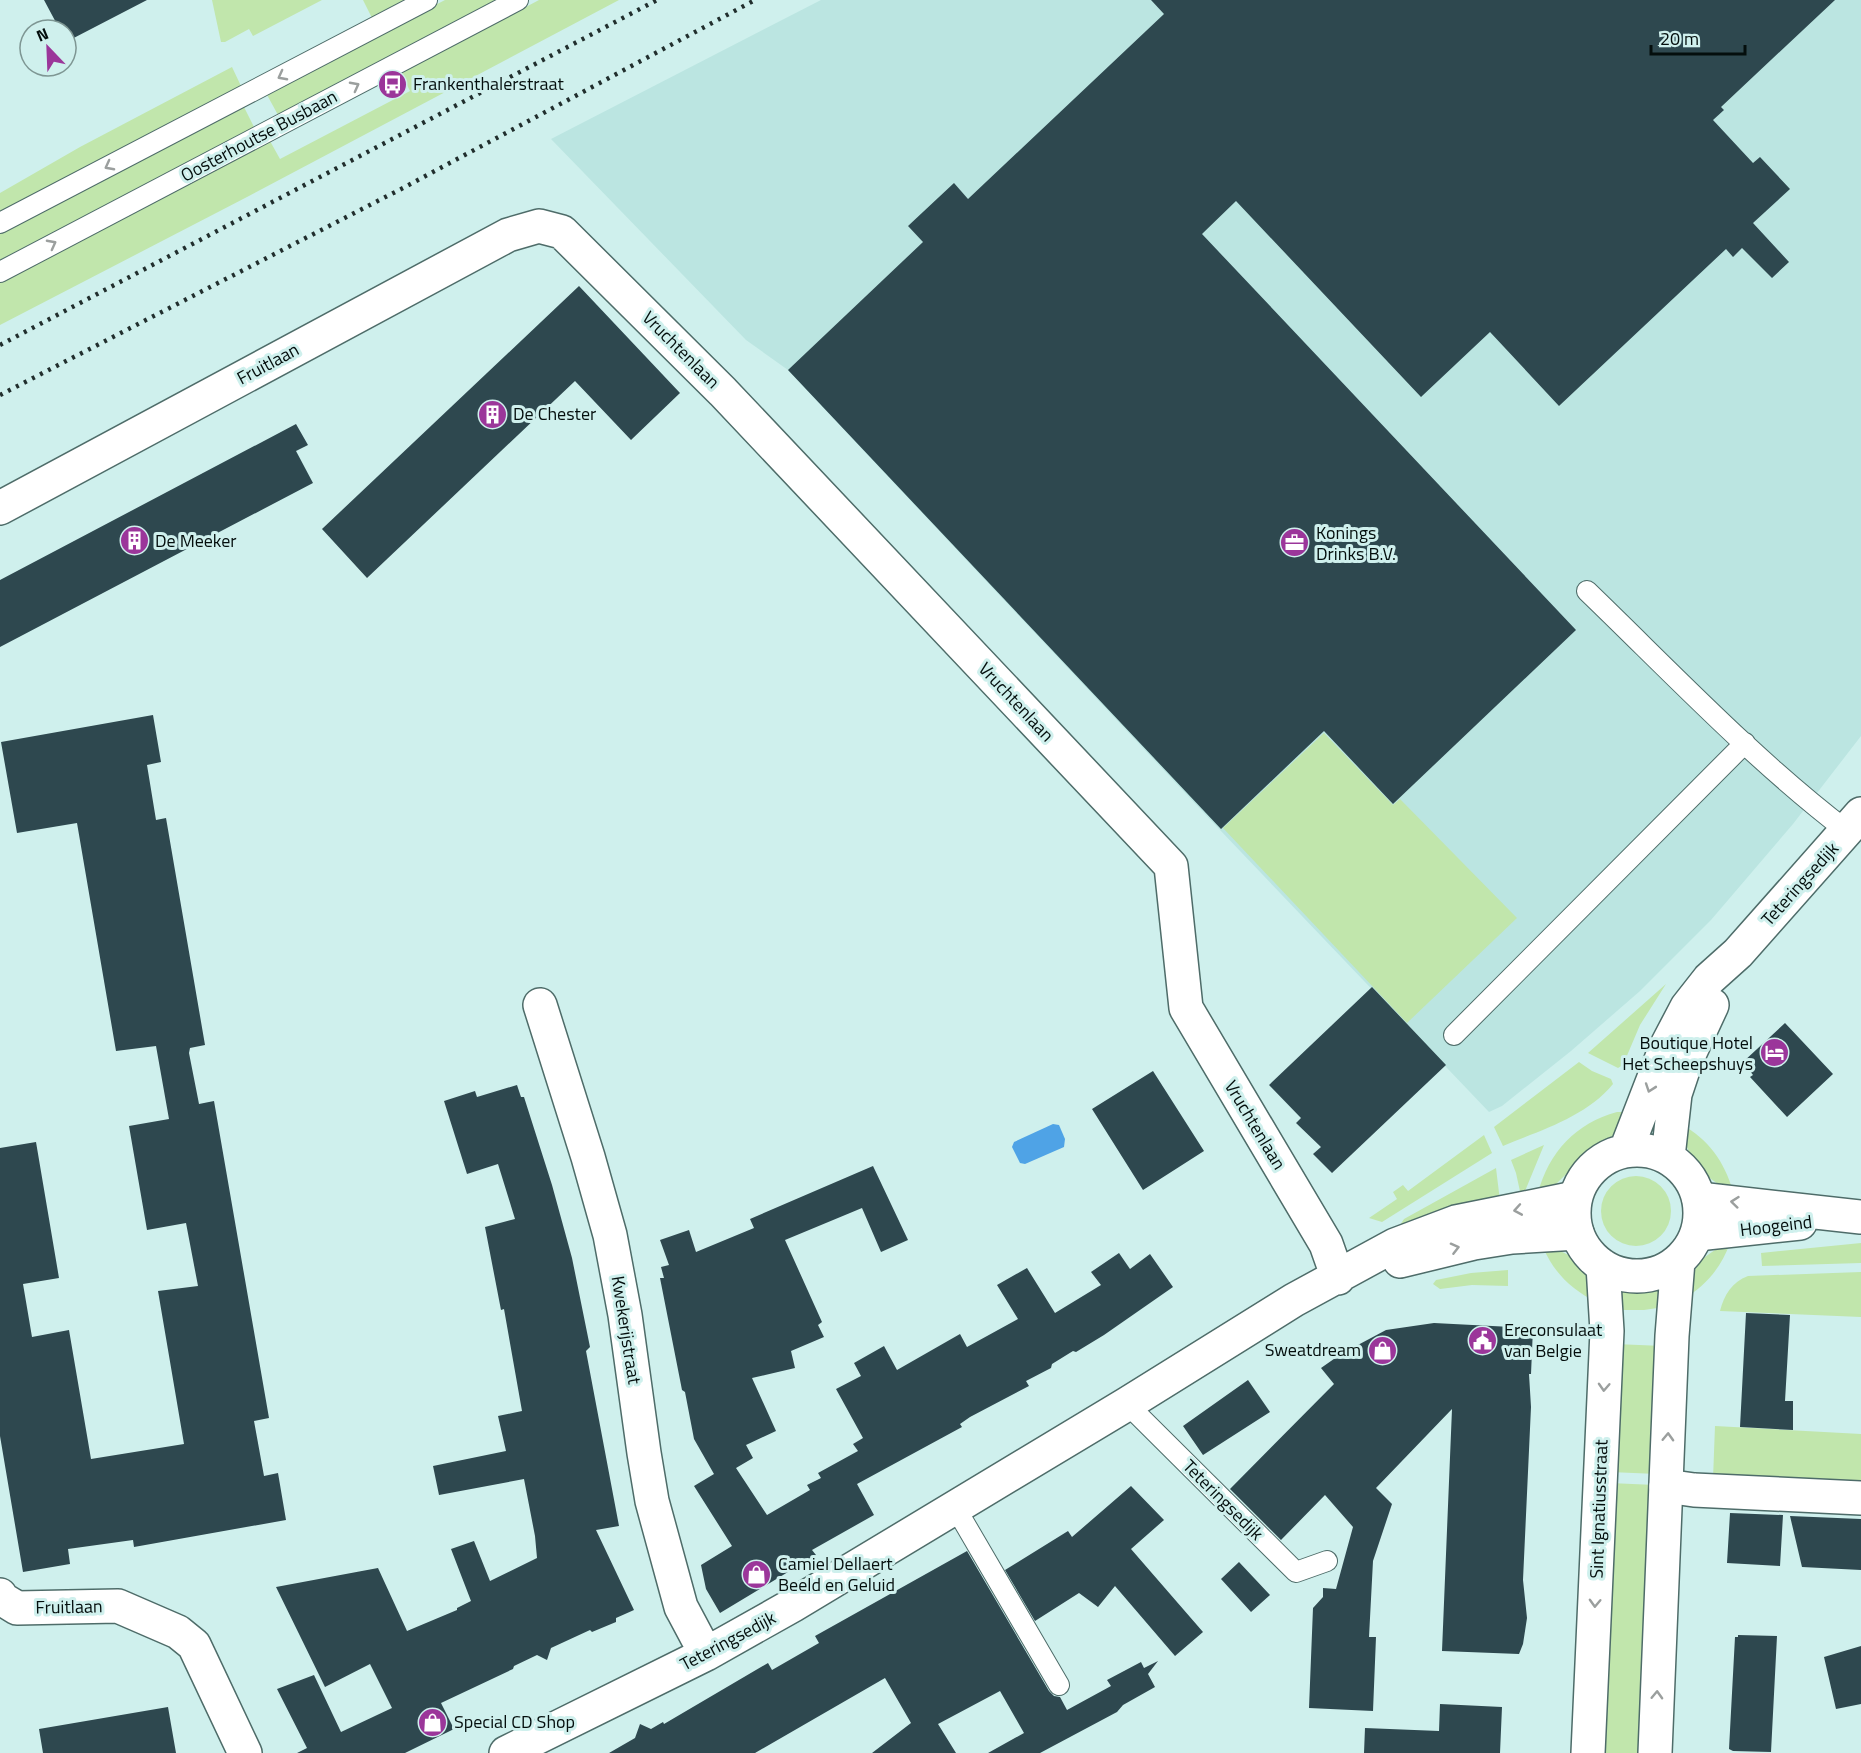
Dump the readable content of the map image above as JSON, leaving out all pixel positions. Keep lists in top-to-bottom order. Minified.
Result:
{"streets":{"street":["Vruchtenlaan","Fruitlaan","Teteringsedijk","Hoogeind","Kwekerijstraat","Sint Ignatiusstraat"],"lane":["Oosterhoutse Busbaan"]},"crossings":[["Vruchtenlaan","Fruitlaan"],["Vruchtenlaan","Teteringsedijk"],["Teteringsedijk","Hoogeind"],["Teteringsedijk","Kwekerijstraat"],["Teteringsedijk","Sint Ignatiusstraat"],["Hoogeind","Sint Ignatiusstraat"]],"places":{"bus stop":["Frankenthalerstraat"],"building":["De Chester","De Meeker"],"office":["Konings Drinks B.V."],"hotel":["Boutique Hotel Het Scheepshuys"],"public building":["Ereconsulaat van Belgie"],"shop":["Sweatdream","Camiel Dellaert Beeld en Geluid","Special CD Shop"]},"scale_bar":"20 m","north":"top left"}
